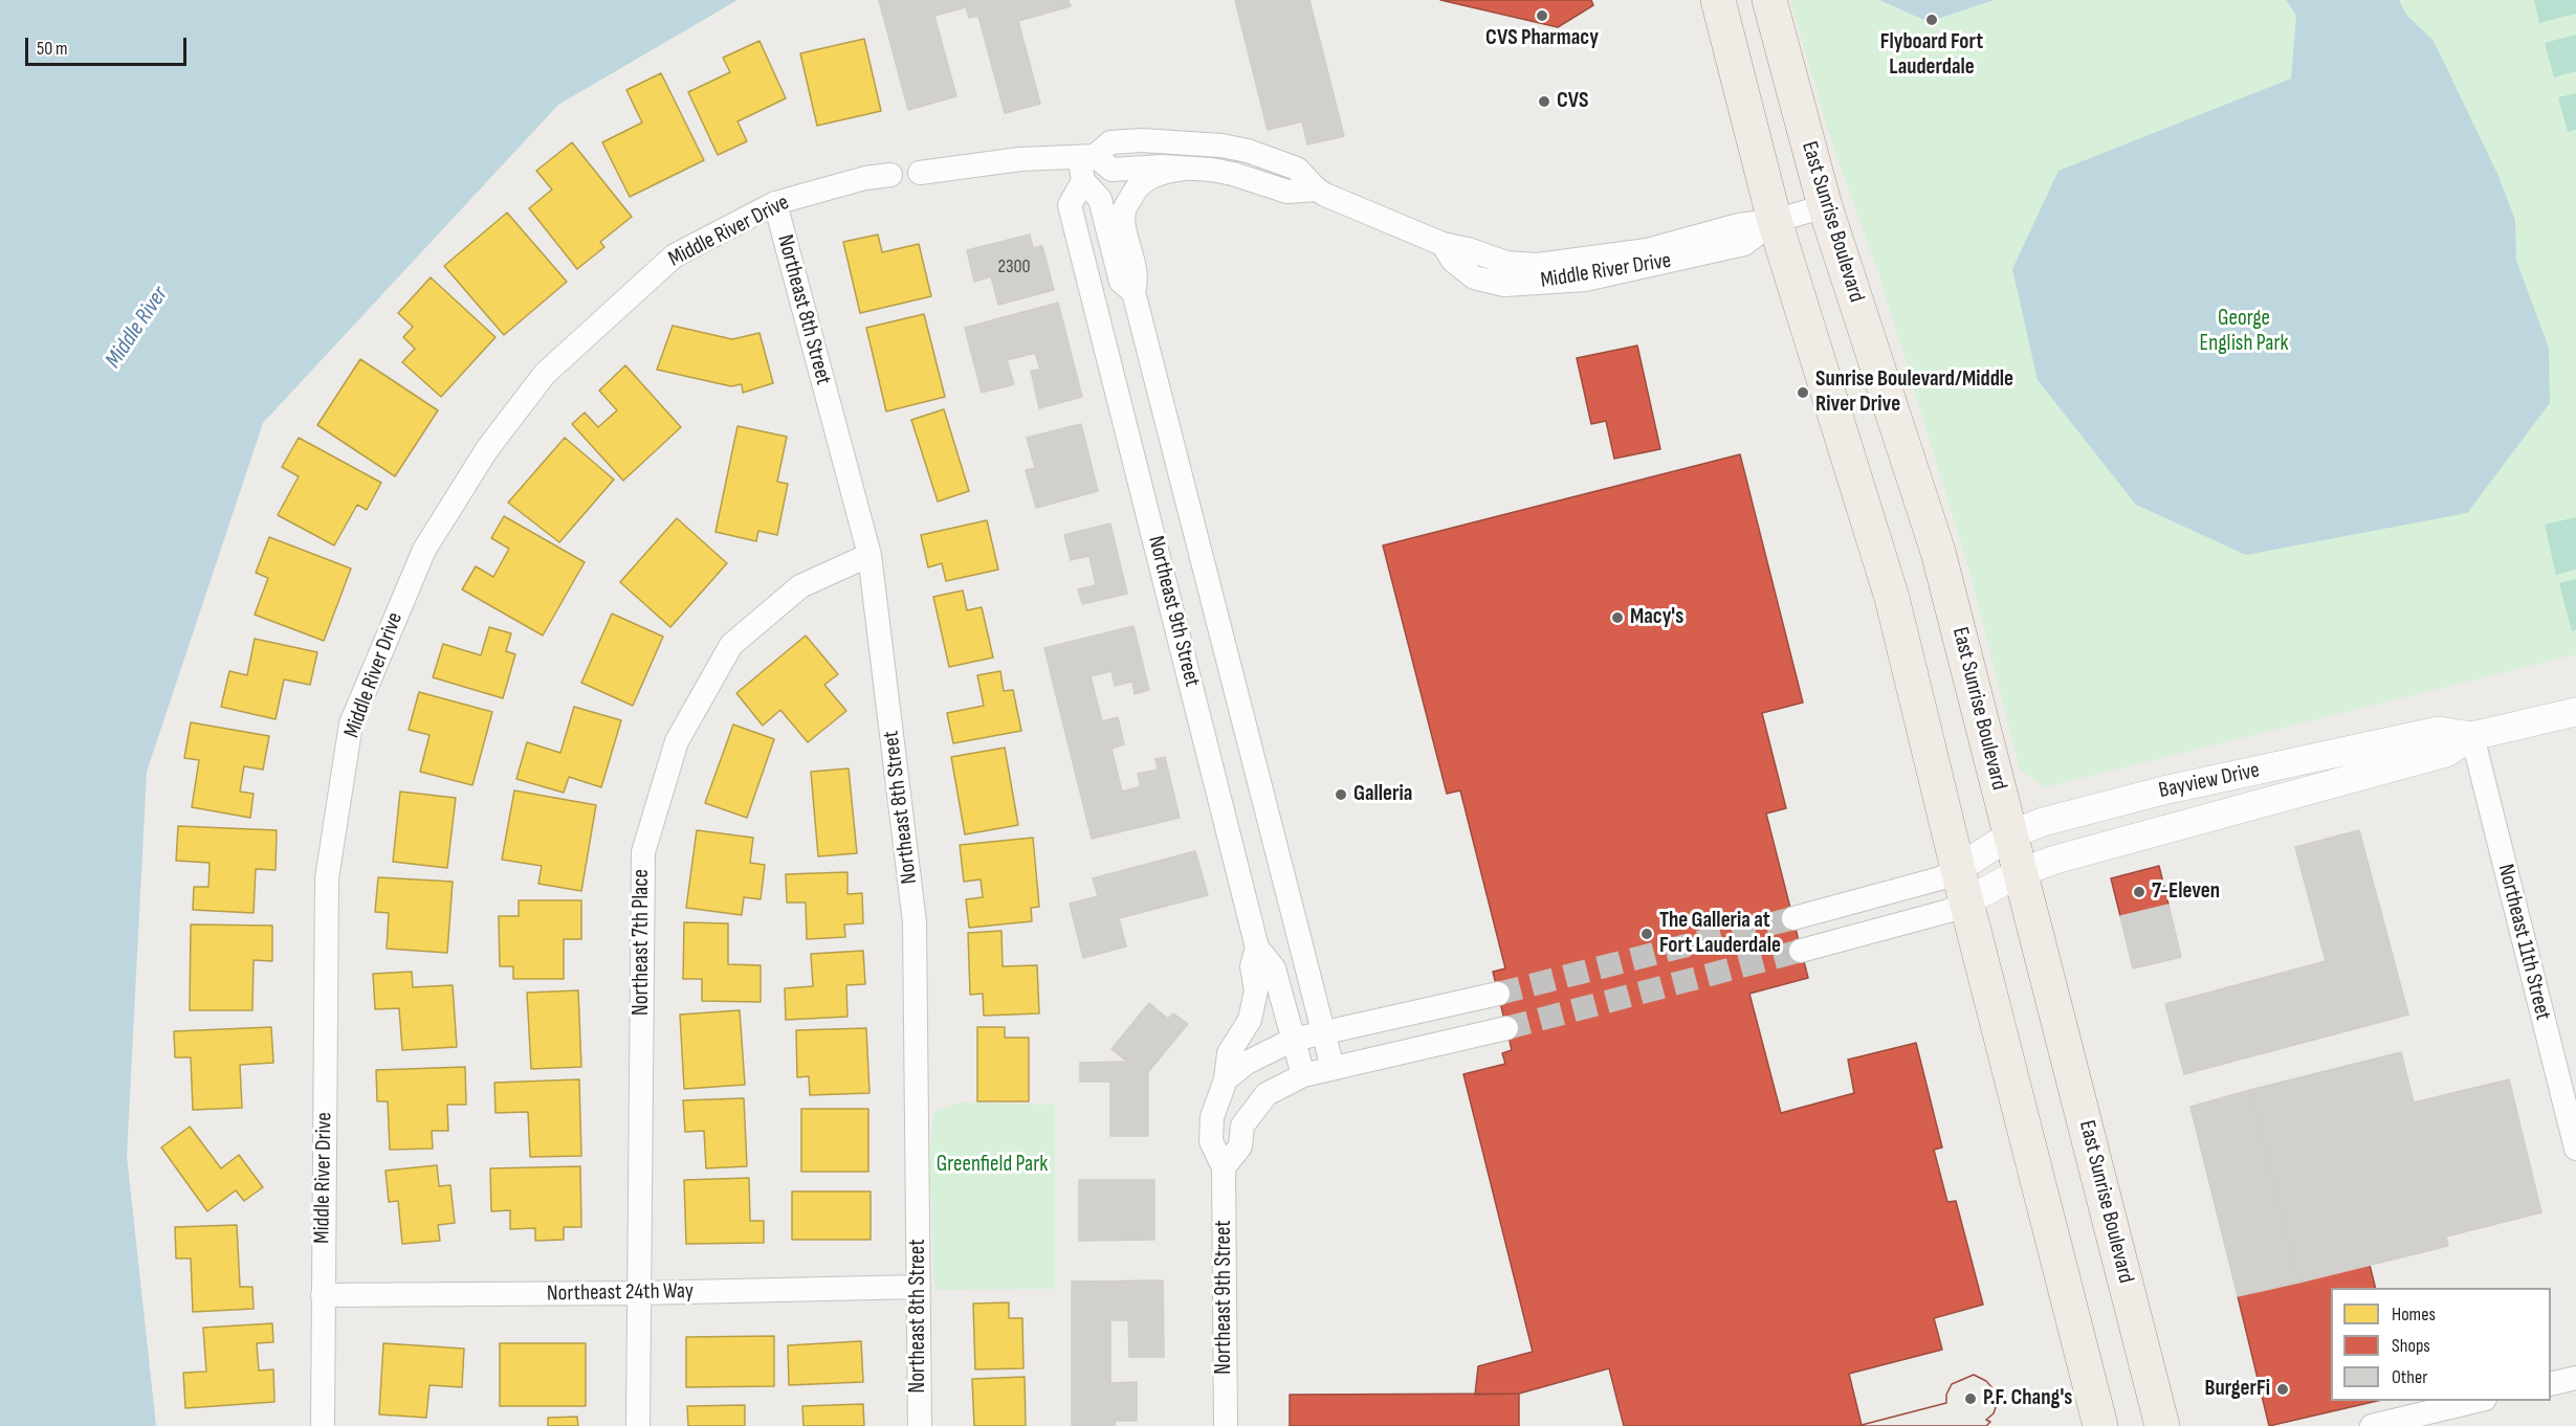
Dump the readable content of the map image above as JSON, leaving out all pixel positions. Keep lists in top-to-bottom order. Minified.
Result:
{"streets":{"main road":["East Sunrise Boulevard"],"street":["Middle River Drive","Northeast 8th Street","Northeast 9th Street","Bayview Drive","Northeast 7th Place","Northeast 11th Street","Northeast 24th Way"]},"crossings":[["East Sunrise Boulevard","Middle River Drive"],["East Sunrise Boulevard","Bayview Drive"],["Middle River Drive","Northeast 8th Street"],["Middle River Drive","Northeast 9th Street"],["Middle River Drive","Northeast 24th Way"],["Northeast 8th Street","Northeast 7th Place"],["Northeast 8th Street","Northeast 24th Way"],["Bayview Drive","Northeast 11th Street"],["Northeast 7th Place","Northeast 24th Way"]],"water":["Middle River"],"parks":["George English Park","Greenfield Park"],"places":["CVS Pharmacy","Flyboard Fort Lauderdale","CVS","Sunrise Boulevard/Middle River Drive","Macy's","Galleria","7-Eleven","The Galleria at Fort Lauderdale","BurgerFi","P.F. Chang's"],"house_numbers":["2300"],"legend":["Homes","Shops","Other"],"scale_bar":"50 m"}
